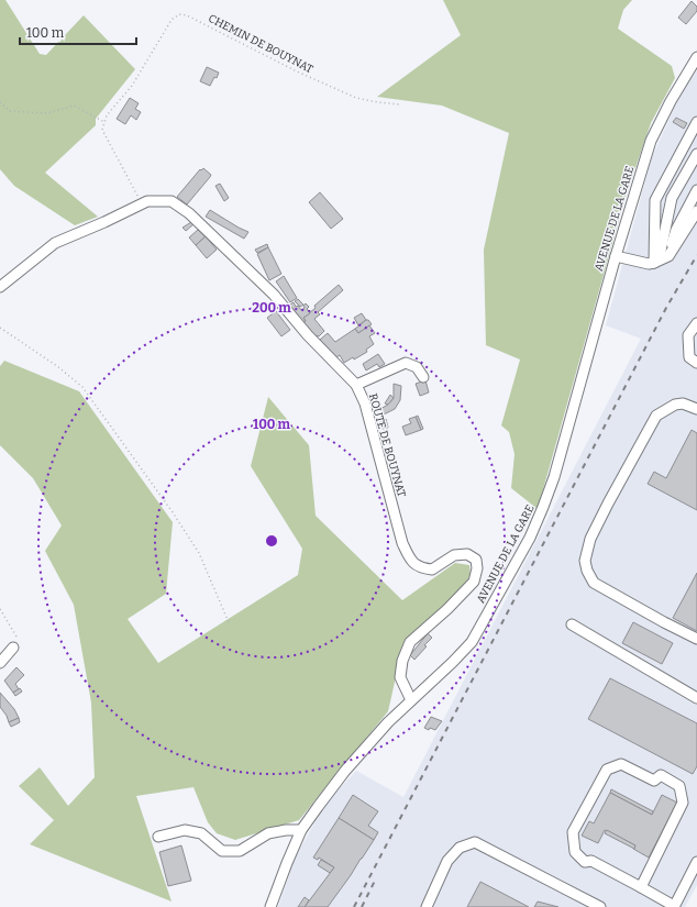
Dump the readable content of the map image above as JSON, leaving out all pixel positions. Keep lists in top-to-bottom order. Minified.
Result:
{"streets":{"street":["AVENUE DE LA GARE","ROUTE DE BOUYNAT"],"path":["CHEMIN DE BOUYNAT"]},"crossings":[["AVENUE DE LA GARE","ROUTE DE BOUYNAT"]],"scale_bar":"100 m","rings":["200 m","100 m"]}
